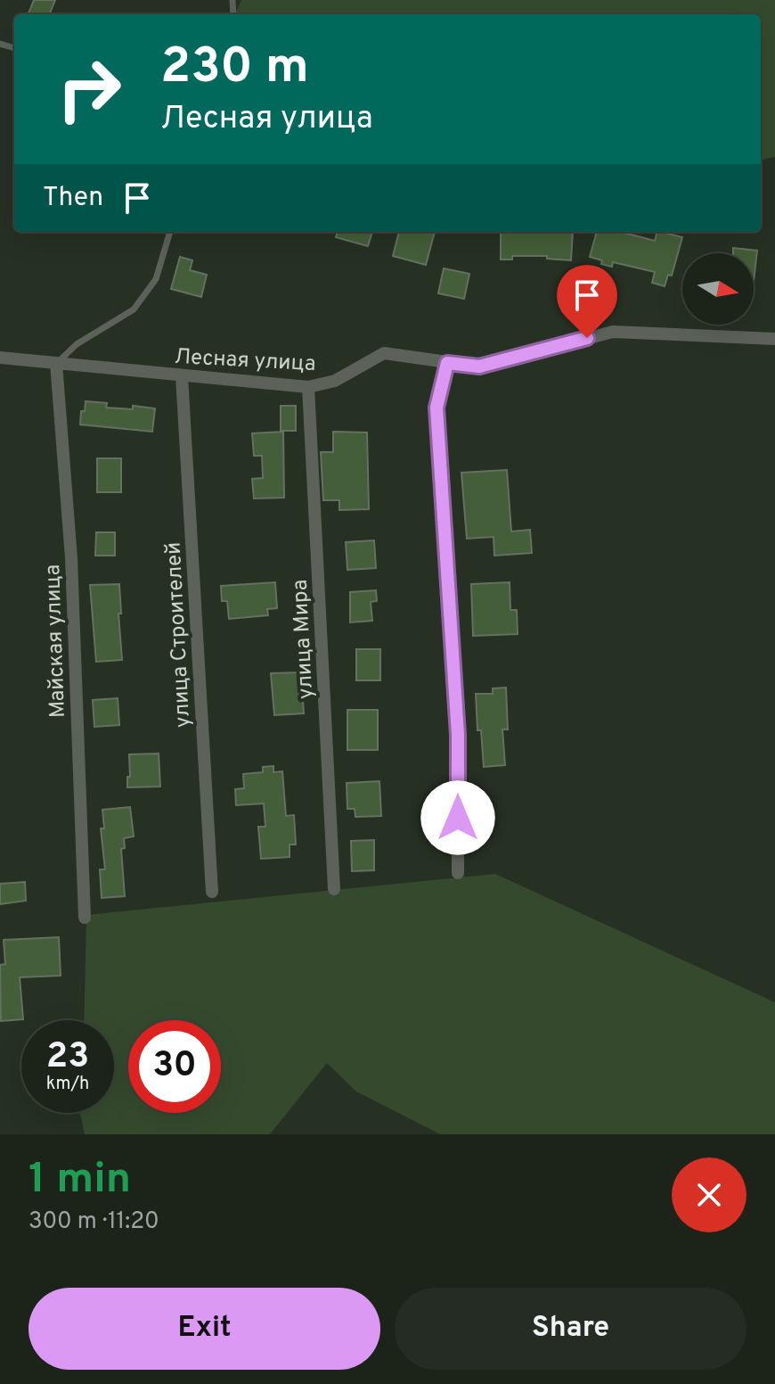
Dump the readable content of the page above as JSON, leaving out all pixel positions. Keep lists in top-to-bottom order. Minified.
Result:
{"streets":{"street":["Лесная улица","улица Строителей","улица Мира","Майская улица"]},"crossings":[["Лесная улица","улица Строителей"],["Лесная улица","улица Мира"],["Лесная улица","Майская улица"]],"north":"right","page":{"turn":["230 m","Лесная улица"],"then":"Then","speed":"23 km/h","limit":"30","heading":["1 min","300 m · 11:20"],"buttons":["Exit","Share"]}}
